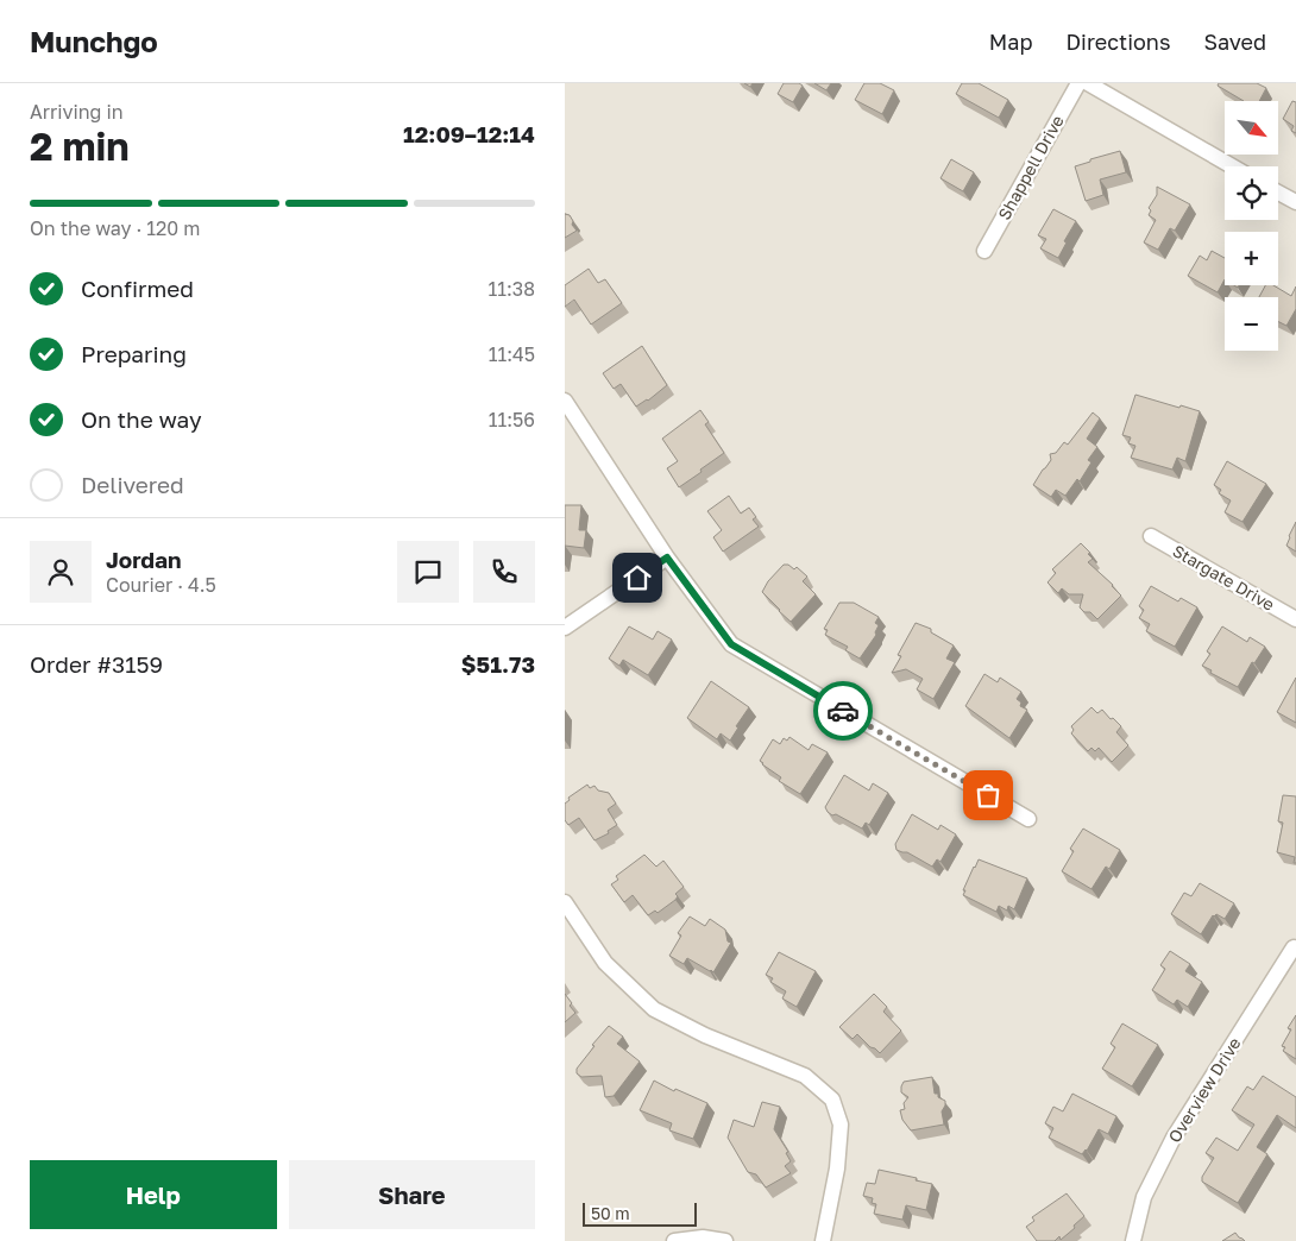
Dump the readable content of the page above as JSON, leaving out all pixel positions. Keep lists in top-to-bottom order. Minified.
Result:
{"streets":{"street":["Shappell Drive","Stargate Drive","Overview Drive"]},"scale_bar":"50 m","north":"bottom right","page":{"header":"Munchgo","nav":["Map","Directions","Saved"],"heading":["2 min","Arriving in","12:09–12:14"],"panel":["Jordan","Courier · 4.5","Order #3159","$51.73"],"map_buttons":["+","−"],"bar":"On the way · 120 m","list":[["Confirmed","11:38"],["Preparing","11:45"],["On the way","11:56"],"Delivered"],"buttons":["Help","Share"],"scale":"50 m"}}
